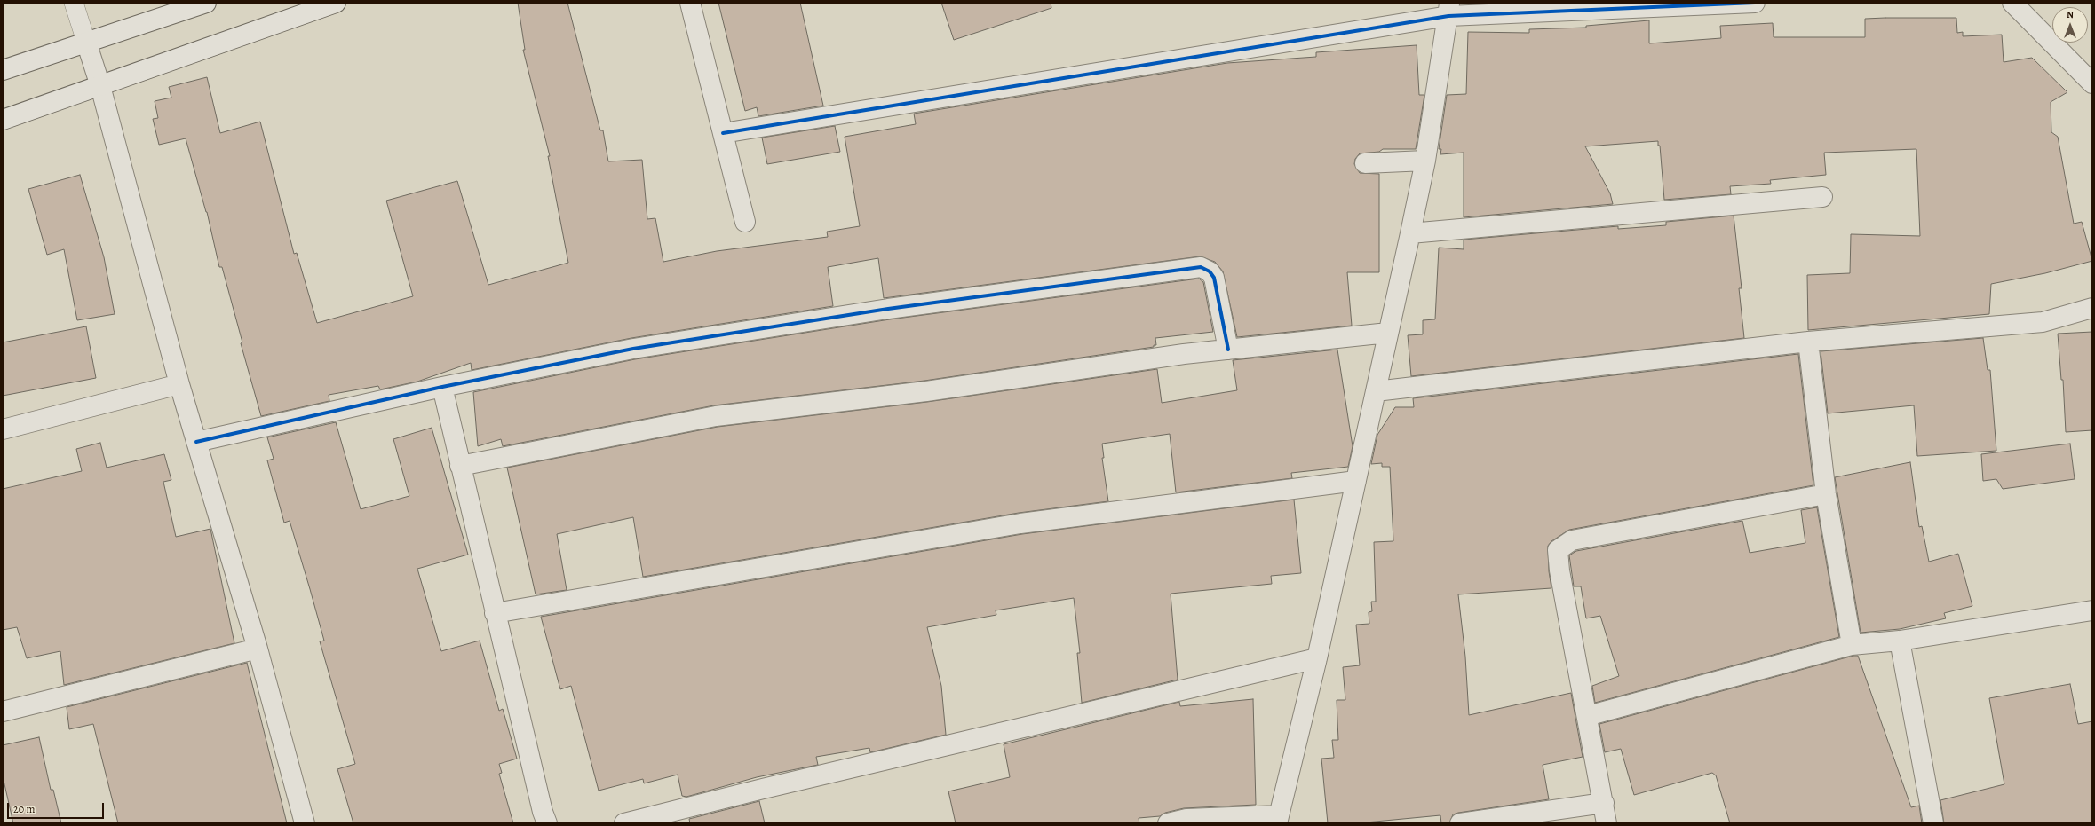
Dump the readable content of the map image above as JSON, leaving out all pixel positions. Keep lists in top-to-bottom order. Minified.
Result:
{"scale_bar":"20 m","north":"top"}
